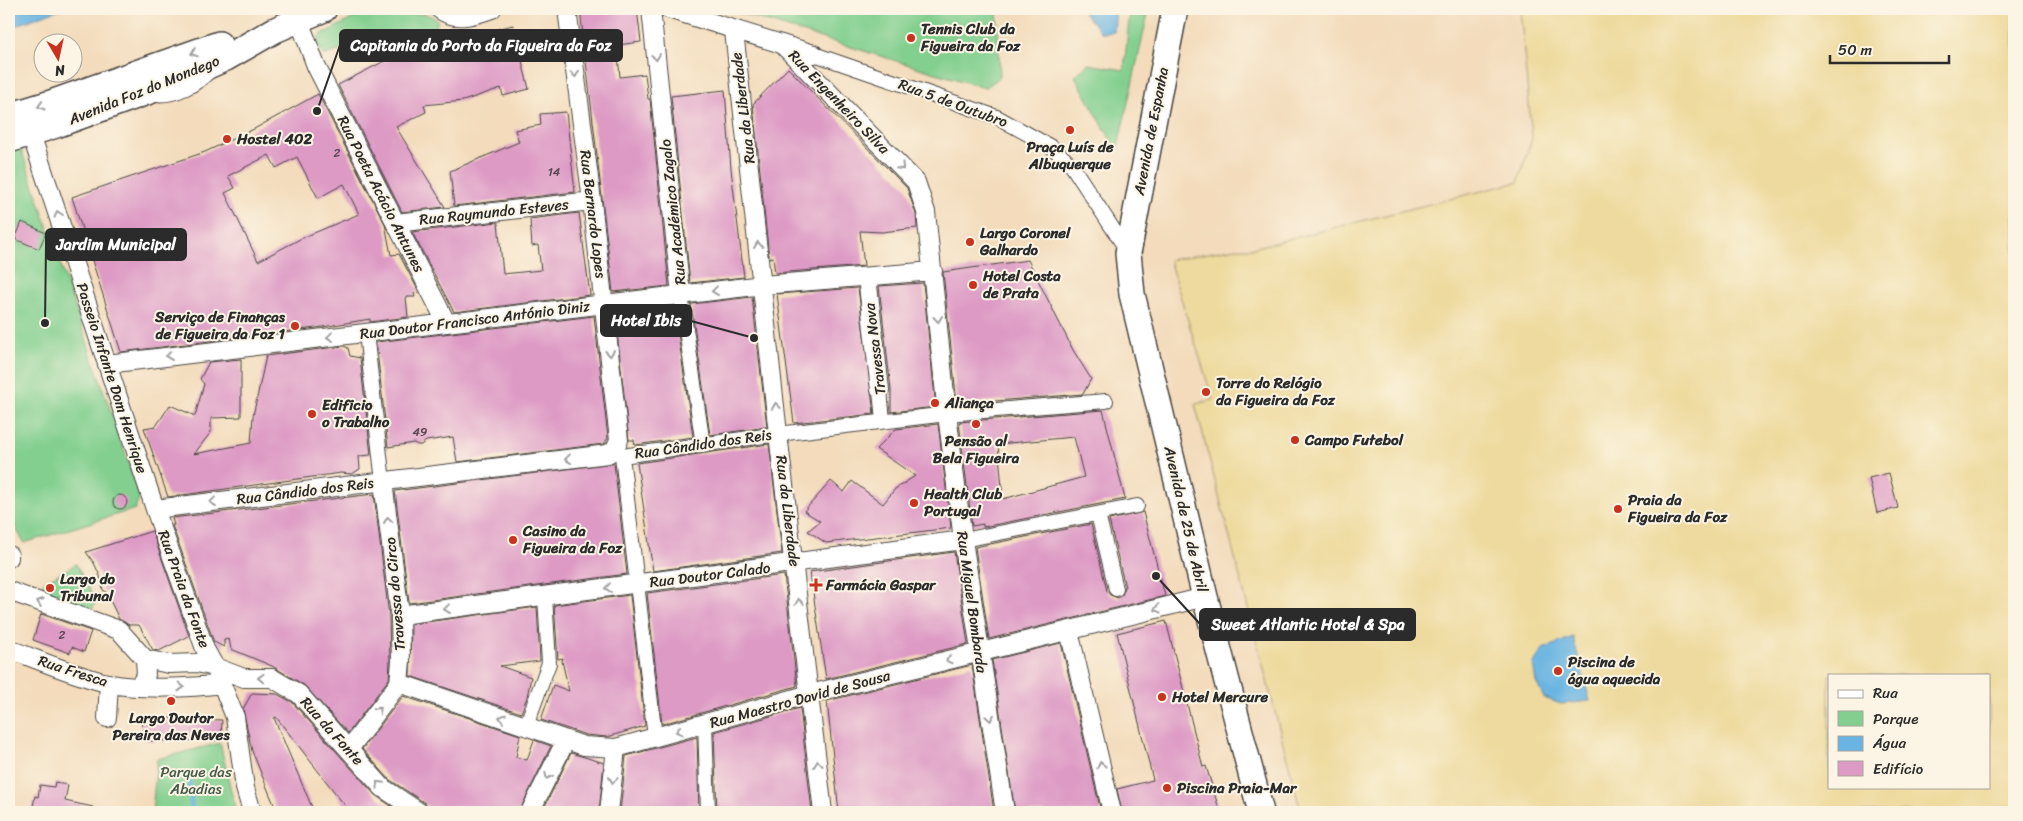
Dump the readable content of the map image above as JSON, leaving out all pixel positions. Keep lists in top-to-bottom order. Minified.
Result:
{"streets":{"main road":["Avenida Foz do Mondego","Avenida de Espanha","Avenida de 25 de Abril"],"street":["Rua Engenheiro Silva","Rua 5 de Outubro","Rua da Liberdade","Rua Poeta Acácio Antunes","Rua Raymundo Esteves","Rua Académico Zagalo","Rua Bernardo Lopes","Rua Doutor Francisco António Diniz","Travessa Nova","Passeio Infante Dom Henrique","Rua Cândido dos Reis","Rua Doutor Calado","Rua Praia da Fonte","Travessa do Circo","Rua Miguel Bombarda","Rua Fresca","Rua Maestro David de Sousa","Rua da Fonte"]},"crossings":[["Avenida Foz do Mondego","Rua Poeta Acácio Antunes"],["Avenida Foz do Mondego","Passeio Infante Dom Henrique"],["Rua Engenheiro Silva","Rua 5 de Outubro"],["Rua Engenheiro Silva","Rua da Liberdade"],["Rua Engenheiro Silva","Rua Doutor Francisco António Diniz"],["Rua Engenheiro Silva","Rua Miguel Bombarda"],["Rua 5 de Outubro","Avenida de Espanha"],["Rua 5 de Outubro","Avenida de 25 de Abril"],["Rua da Liberdade","Rua Doutor Francisco António Diniz"],["Rua da Liberdade","Rua Cândido dos Reis"],["Rua da Liberdade","Rua Doutor Calado"],["Rua da Liberdade","Rua Maestro David de Sousa"],["Avenida de Espanha","Avenida de 25 de Abril"],["Rua Poeta Acácio Antunes","Rua Raymundo Esteves"],["Rua Poeta Acácio Antunes","Rua Doutor Francisco António Diniz"],["Rua Raymundo Esteves","Rua Bernardo Lopes"],["Rua Académico Zagalo","Rua Doutor Francisco António Diniz"],["Rua Académico Zagalo","Rua Cândido dos Reis"],["Rua Bernardo Lopes","Rua Doutor Francisco António Diniz"],["Rua Bernardo Lopes","Rua Cândido dos Reis"],["Rua Bernardo Lopes","Rua Doutor Calado"],["Rua Bernardo Lopes","Rua Maestro David de Sousa"],["Rua Doutor Francisco António Diniz","Travessa Nova"],["Rua Doutor Francisco António Diniz","Passeio Infante Dom Henrique"],["Rua Doutor Francisco António Diniz","Rua Miguel Bombarda"],["Travessa Nova","Rua Cândido dos Reis"],["Passeio Infante Dom Henrique","Rua Cândido dos Reis"],["Passeio Infante Dom Henrique","Rua Praia da Fonte"],["Rua Cândido dos Reis","Rua Praia da Fonte"],["Rua Cândido dos Reis","Travessa do Circo"],["Rua Cândido dos Reis","Rua Miguel Bombarda"],["Avenida de 25 de Abril","Rua Maestro David de Sousa"],["Rua Doutor Calado","Travessa do Circo"],["Rua Doutor Calado","Rua Miguel Bombarda"],["Rua Praia da Fonte","Rua da Fonte"],["Travessa do Circo","Rua Maestro David de Sousa"],["Rua Miguel Bombarda","Rua Maestro David de Sousa"]],"one_way":["Rua Engenheiro Silva","Rua da Liberdade","Rua Académico Zagalo","Rua Bernardo Lopes","Rua Doutor Francisco António Diniz","Passeio Infante Dom Henrique","Rua Cândido dos Reis","Travessa do Circo","Rua Maestro David de Sousa","Rua da Fonte"],"parks":["Parque das Abadias"],"places":{"other":["Tennis Club da Figueira da Foz","Capitania do Porto da Figueira da Foz","Praça Luís de Albuquerque","Hostel 402","Largo Coronel Galhardo","Hotel Costa de Prata","Jardim Municipal","Serviço de Finanças de Figueira da Foz 1","Hotel Ibis","Torre do Relógio da Figueira da Foz","Aliança","Edificio o Trabalho","Pensão al Bela Figueira","Campo Futebol","Health Club Portugal","Praia da Figueira da Foz","Casino da Figueira da Foz","Sweet Atlantic Hotel & Spa","Largo do Tribunal","Piscina de água aquecida","Hotel Mercure","Largo Doutor Pereira das Neves","Piscina Praia-Mar"],"health":["Farmácia Gaspar"]},"house_numbers":["2","14","49","2"],"legend":["Rua","Parque","Água","Edifício"],"scale_bar":"50 m","north":"bottom"}
